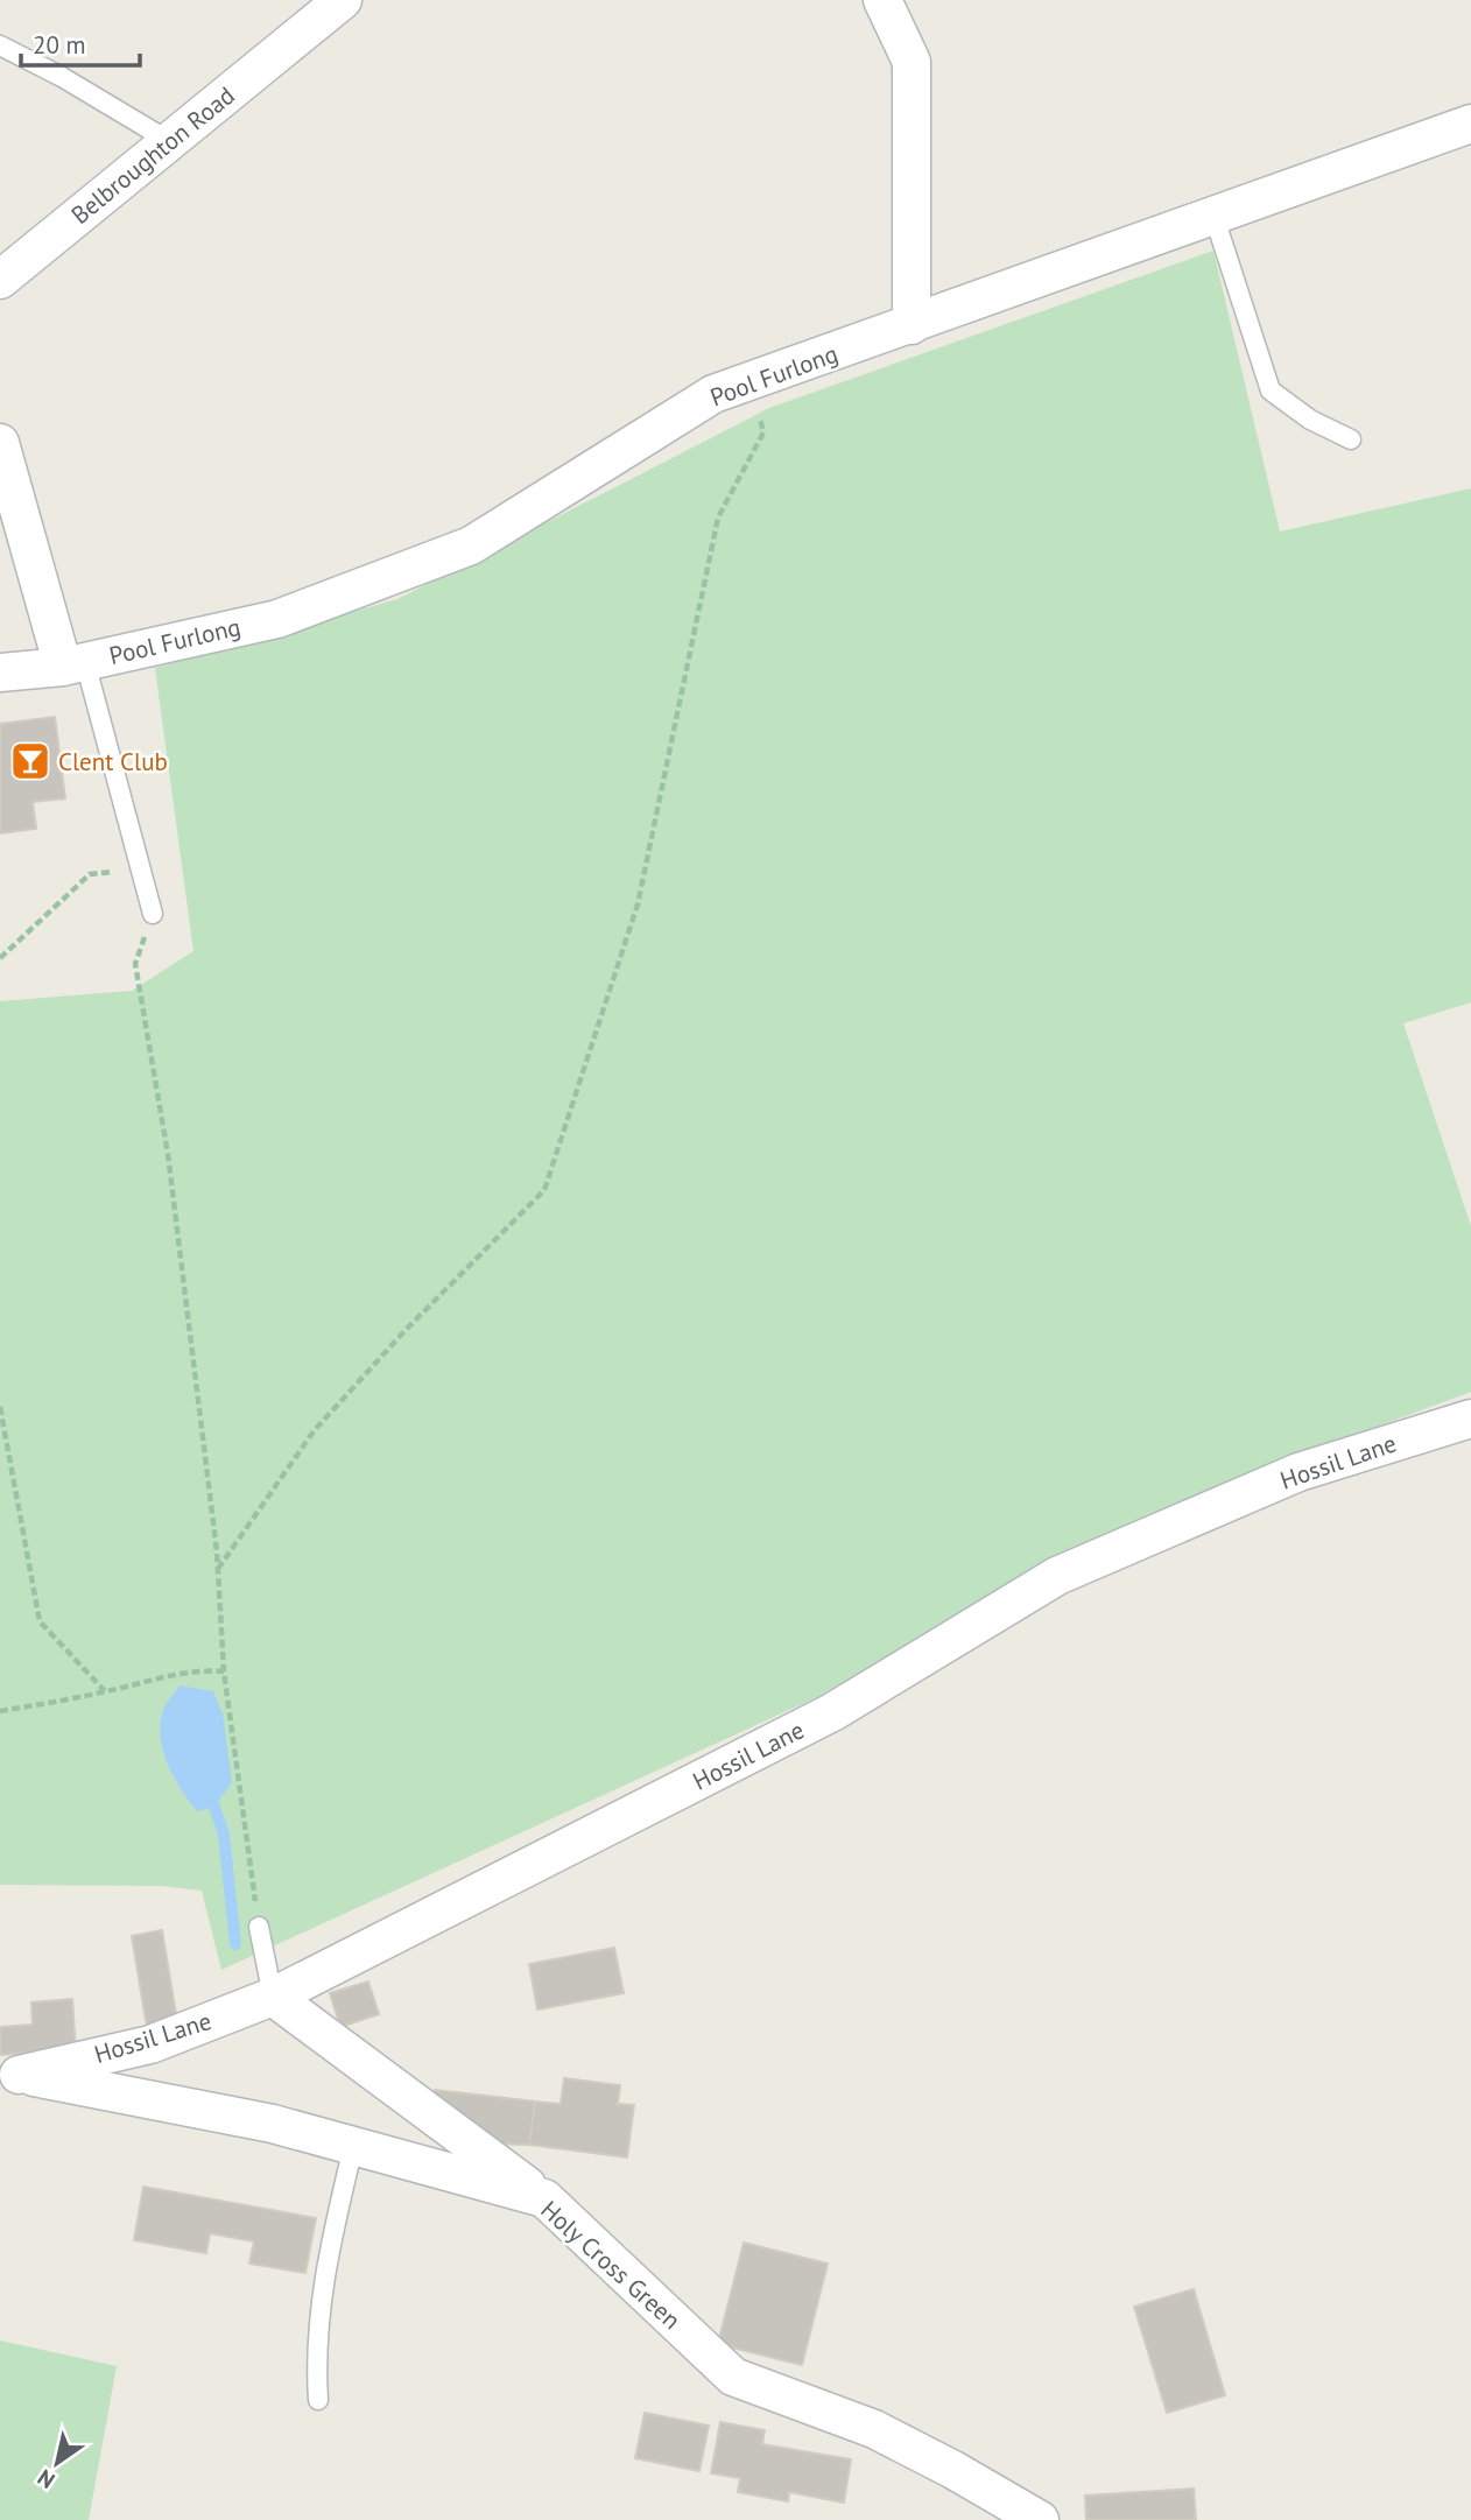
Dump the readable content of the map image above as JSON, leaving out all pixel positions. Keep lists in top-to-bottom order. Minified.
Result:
{"streets":{"street":["Belbroughton Road","Pool Furlong","Hossil Lane","Holy Cross Green"]},"crossings":[["Hossil Lane","Holy Cross Green"]],"places":{"bar":["Clent Club"]},"scale_bar":"20 m","north":"bottom left"}
